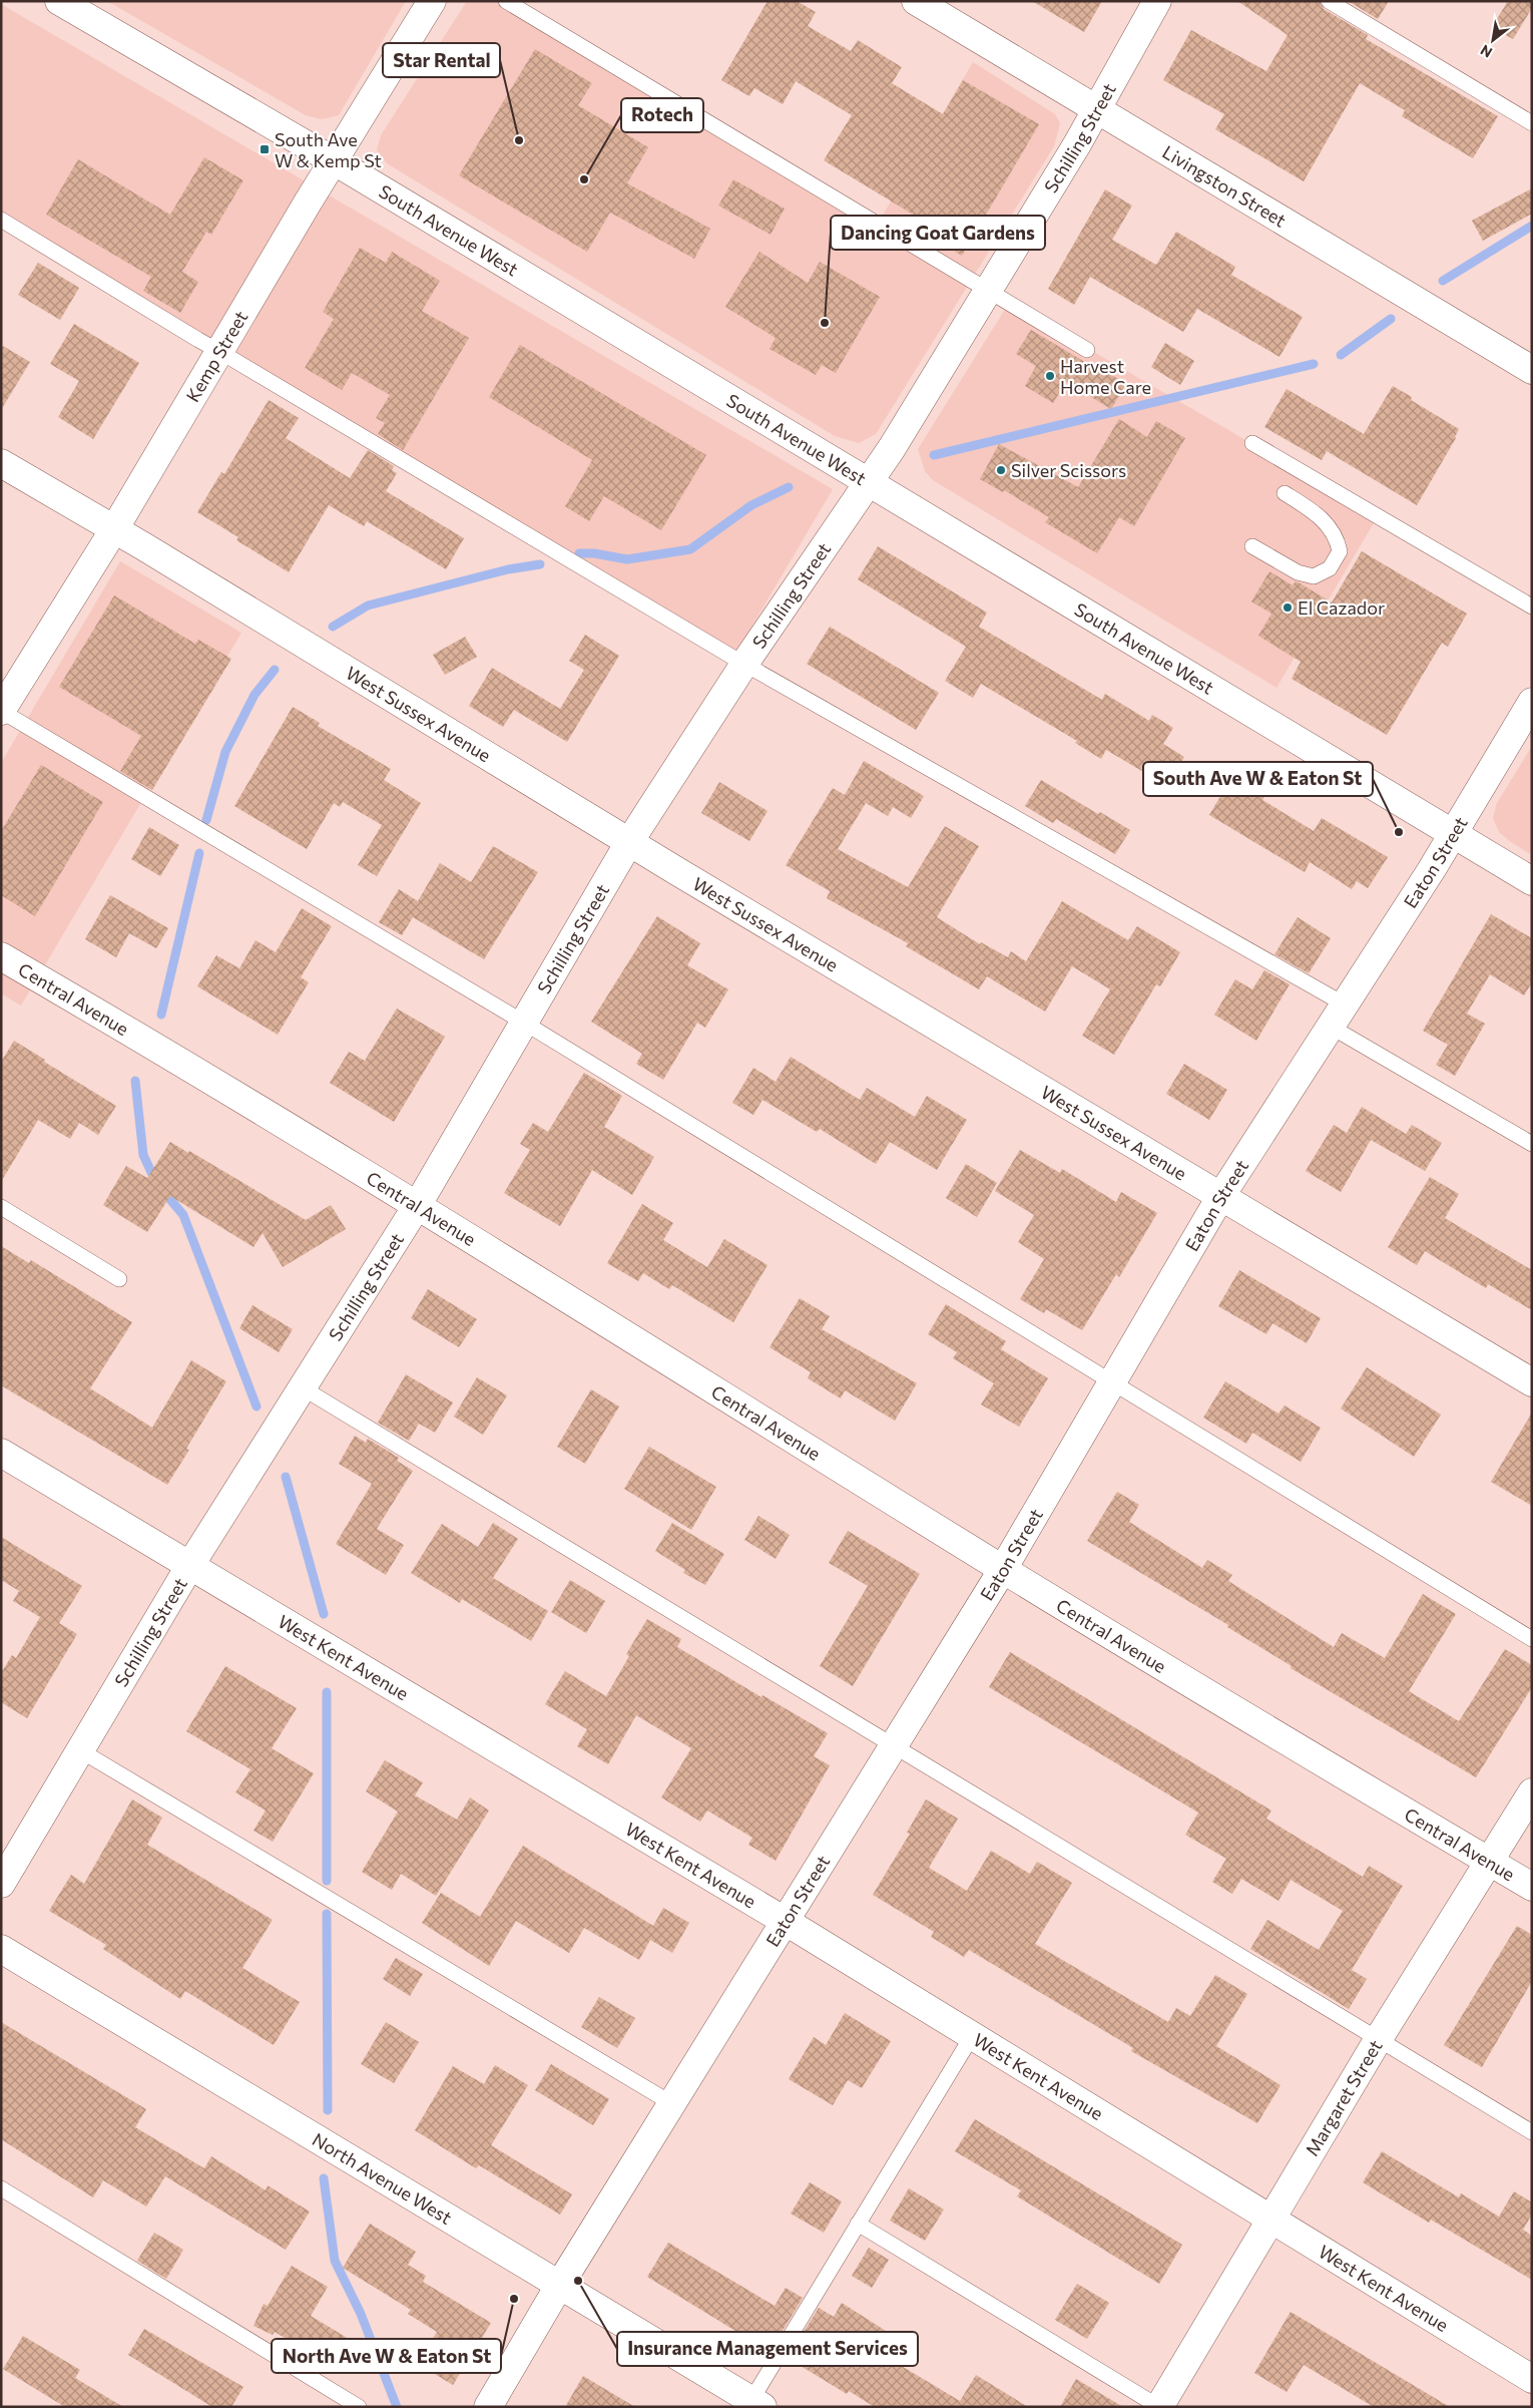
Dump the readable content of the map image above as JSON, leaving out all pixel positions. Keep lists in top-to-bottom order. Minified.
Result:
{"streets":{"street":["Schilling Street","Livingston Street","South Avenue West","Kemp Street","West Sussex Avenue","Eaton Street","Central Avenue","West Kent Avenue","Margaret Street","North Avenue West"]},"crossings":[["Schilling Street","Livingston Street"],["Schilling Street","South Avenue West"],["Schilling Street","West Sussex Avenue"],["Schilling Street","Central Avenue"],["Schilling Street","West Kent Avenue"],["South Avenue West","Kemp Street"],["South Avenue West","Eaton Street"],["Kemp Street","West Sussex Avenue"],["West Sussex Avenue","Eaton Street"],["Eaton Street","Central Avenue"],["Eaton Street","West Kent Avenue"],["Eaton Street","North Avenue West"],["Central Avenue","Margaret Street"],["West Kent Avenue","Margaret Street"]],"places":{"other":["Star Rental","Rotech","Dancing Goat Gardens","Harvest Home Care","Silver Scissors","El Cazador","South Ave W & Eaton St","Insurance Management Services","North Ave W & Eaton St"],"transit":["South Ave W & Kemp St"]},"north":"bottom left"}
